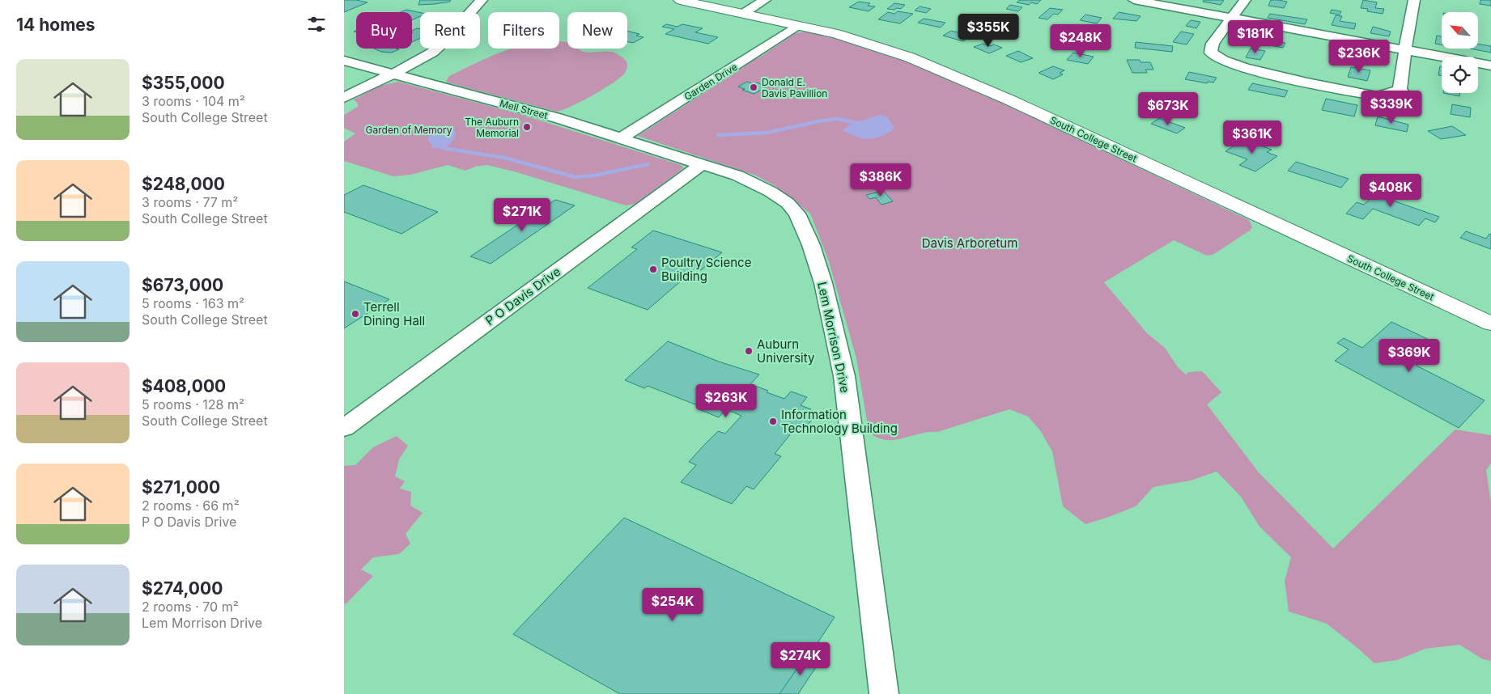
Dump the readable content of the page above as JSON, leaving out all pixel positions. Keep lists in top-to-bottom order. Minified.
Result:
{"streets":{"main road":["South College Street"],"street":["Garden Drive","Mell Street","P O Davis Drive","Lem Morrison Drive"]},"crossings":[["Garden Drive","Mell Street"],["Garden Drive","South College Street"],["Mell Street","P O Davis Drive"],["Mell Street","Lem Morrison Drive"],["P O Davis Drive","Lem Morrison Drive"]],"parks":["Garden of Memory","Davis Arboretum"],"places":["Donald E. Davis Pavillion","The Auburn Memorial","Poultry Science Building","Terrell Dining Hall","Auburn University","Information Technology Building"],"north":"top left","page":{"heading":"14 homes","chip":["Buy","Rent","Filters","New"],"price":["$355K","$181K","$248K","$236K","$339K","$673K","$361K","$386K","$408K","$271K","$369K","$263K","$254K","$274K"],"list":[{"name":"$355,000","note":"3 rooms · 104 m² · South College Street"},{"name":"$248,000","note":"3 rooms · 77 m² · South College Street"},{"name":"$673,000","note":"5 rooms · 163 m² · South College Street"},{"name":"$408,000","note":"5 rooms · 128 m² · South College Street"},{"name":"$271,000","note":"2 rooms · 66 m² · P O Davis Drive"},{"name":"$274,000","note":"2 rooms · 70 m² · Lem Morrison Drive"}]}}
